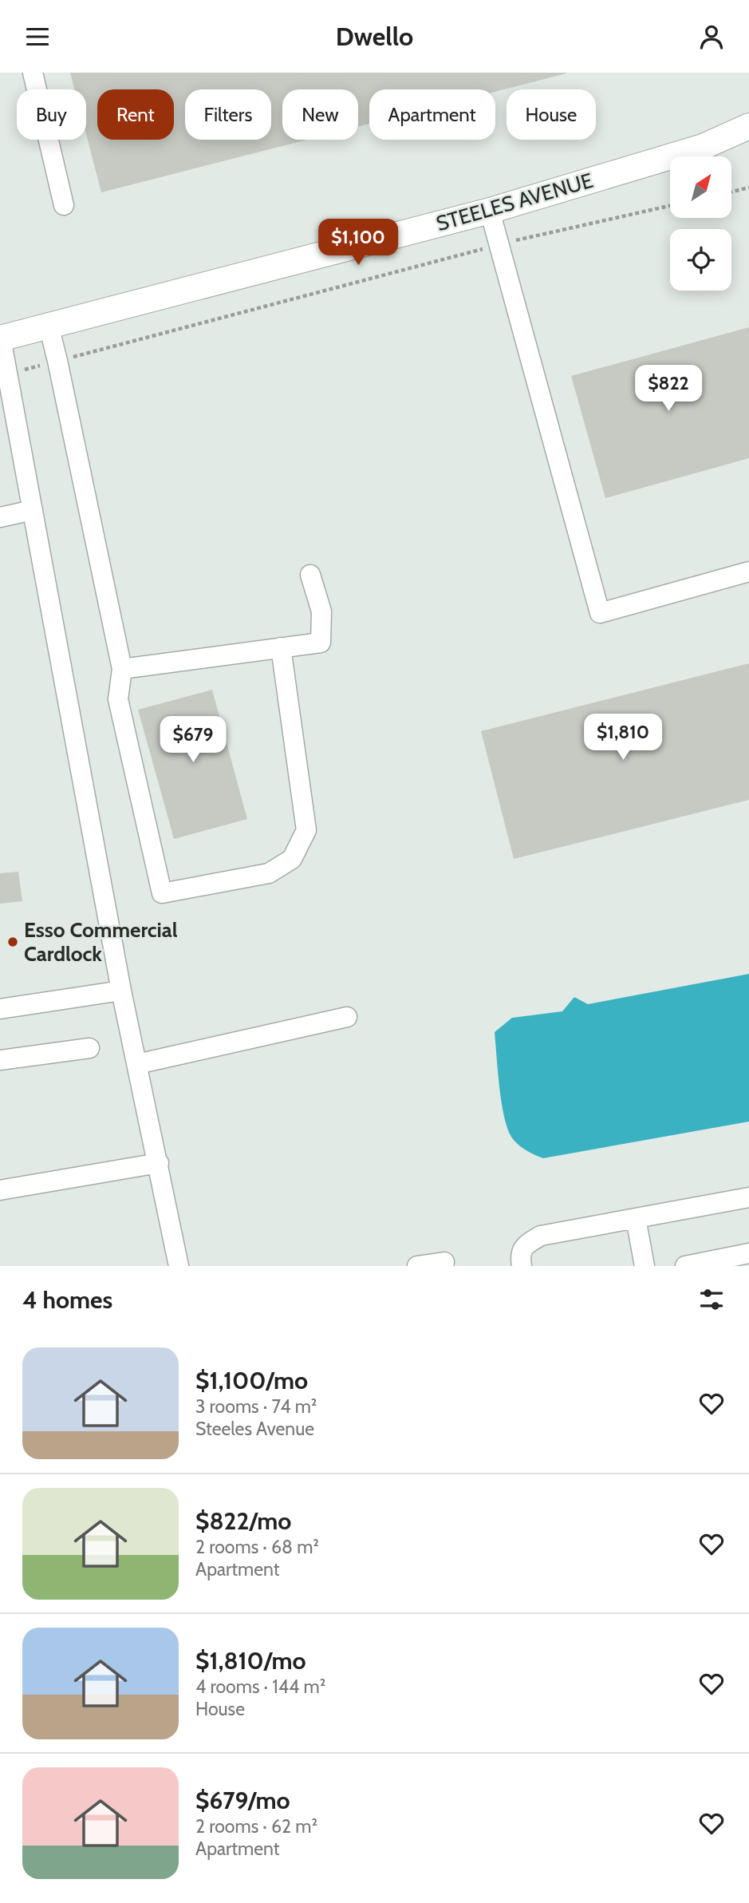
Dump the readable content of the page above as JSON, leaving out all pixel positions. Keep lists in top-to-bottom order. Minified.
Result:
{"streets":{"main road":["STEELES AVENUE"]},"places":["Esso Commercial Cardlock"],"north":"top right","page":{"header":"Dwello","chip":["Buy","Rent","Filters","New","Apartment","House"],"price":["$1,100","$822","$1,810","$679"],"heading":"4 homes","list":[{"name":"$1,100/mo","note":"3 rooms · 74 m² · Steeles Avenue"},{"name":"$822/mo","note":"2 rooms · 68 m² · Apartment"},{"name":"$1,810/mo","note":"4 rooms · 144 m² · House"},{"name":"$679/mo","note":"2 rooms · 62 m² · Apartment"}]}}
